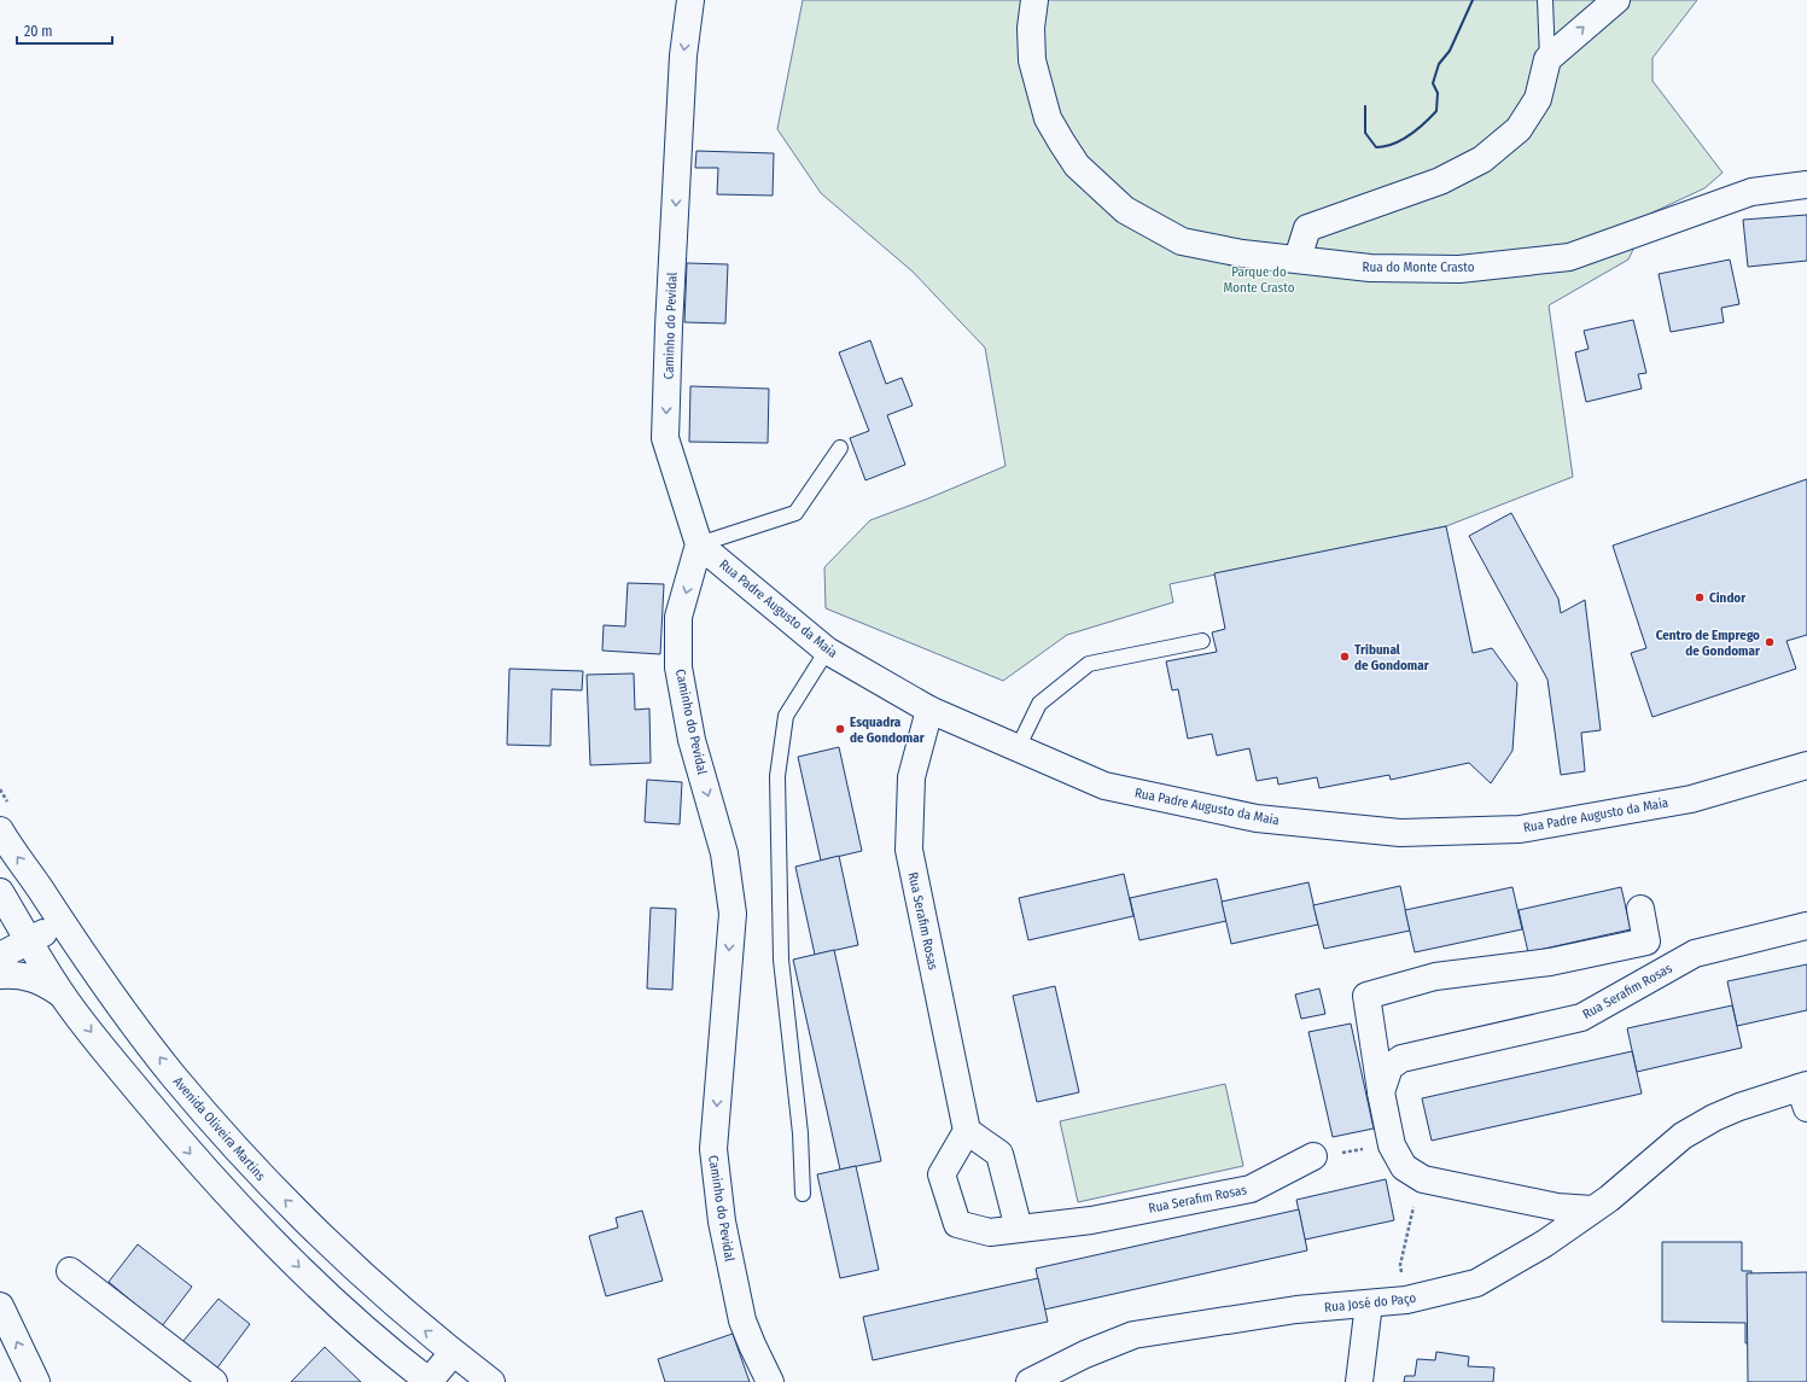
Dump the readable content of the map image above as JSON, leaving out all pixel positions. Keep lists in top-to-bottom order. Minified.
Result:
{"streets":{"main road":["Rua do Monte Crasto","Caminho do Pevidal","Rua Padre Augusto da Maia","Rua Serafim Rosas","Avenida Oliveira Martins","Rua José do Paço"]},"crossings":[["Caminho do Pevidal","Rua Padre Augusto da Maia"],["Rua Padre Augusto da Maia","Rua Serafim Rosas"],["Rua Serafim Rosas","Rua José do Paço"]],"one_way":["Caminho do Pevidal"],"parks":["Parque do Monte Crasto"],"places":["Cindor","Centro de Emprego de Gondomar","Tribunal de Gondomar","Esquadra de Gondomar"],"scale_bar":"20 m"}
